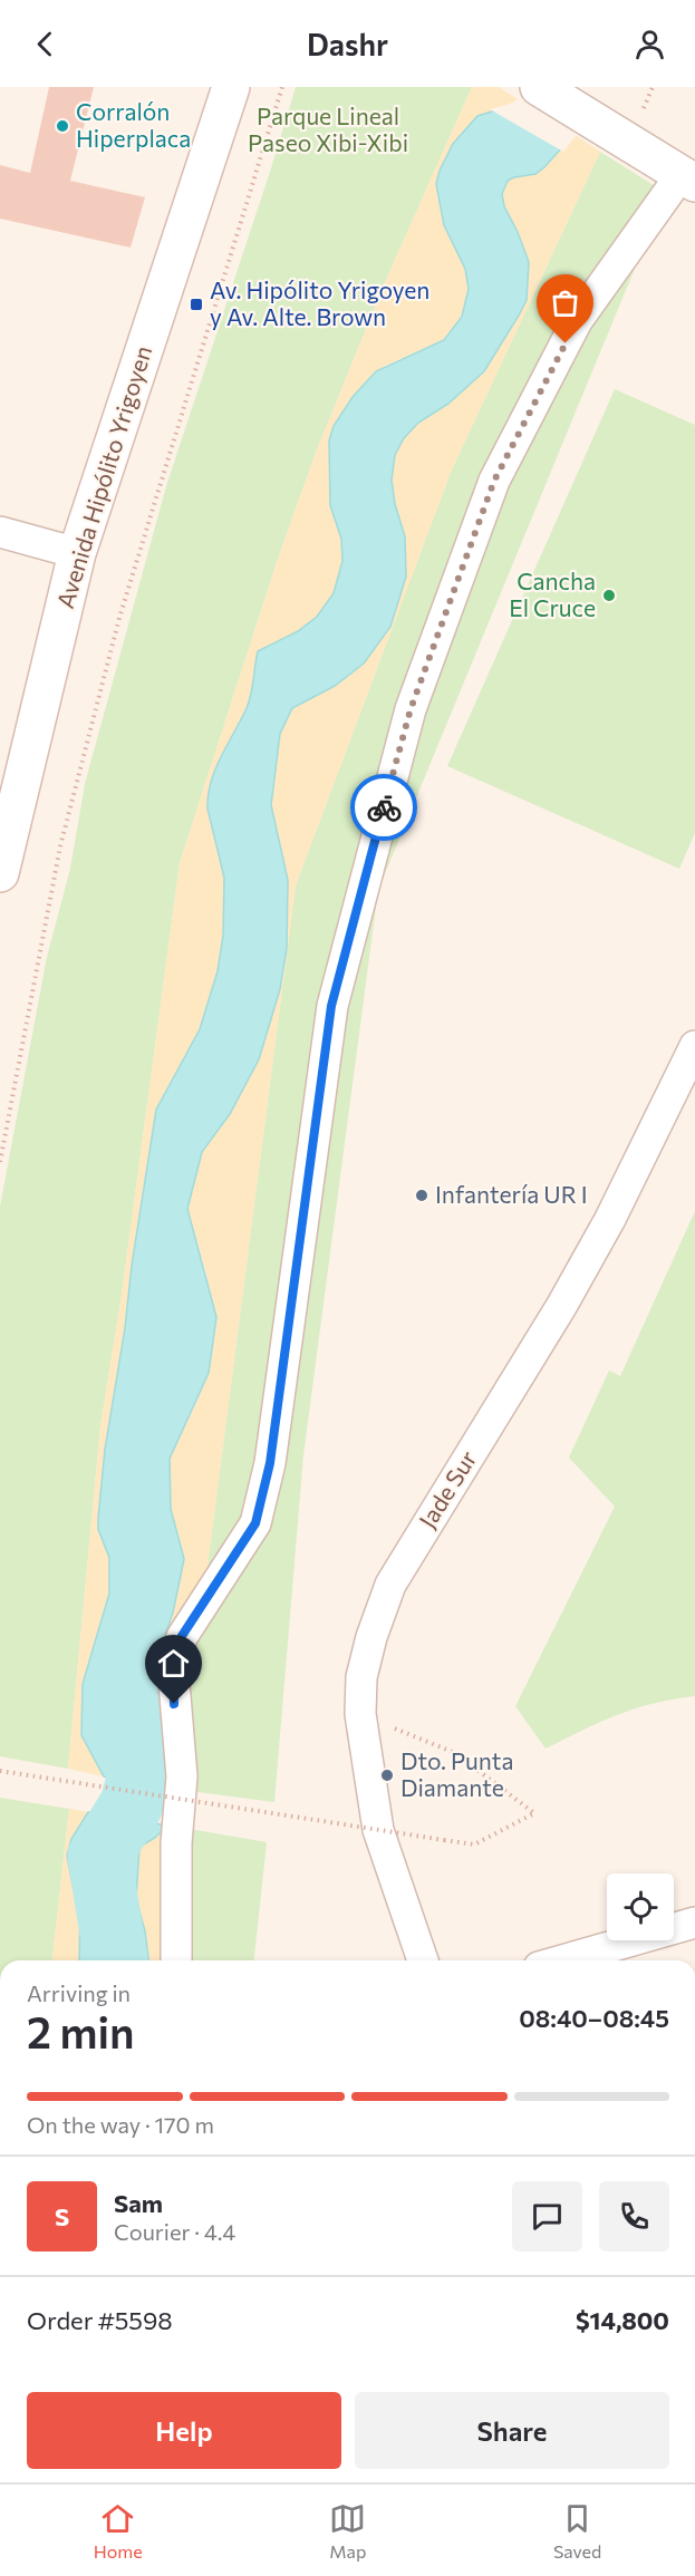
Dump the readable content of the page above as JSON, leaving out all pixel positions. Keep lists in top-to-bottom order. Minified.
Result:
{"streets":{"main road":["Avenida Hipólito Yrigoyen"],"street":["Jade Sur"]},"parks":["Parque Lineal Paseo Xibi-Xibi"],"places":{"other":["Corralón Hiperplaca","Cancha El Cruce","Infantería UR I","Dto. Punta Diamante"],"transit":["Av. Hipólito Yrigoyen y Av. Alte. Brown"]},"page":{"header":"Dashr","heading":["2 min","Arriving in","08:40–08:45"],"panel":["Sam","Courier · 4.4","Order #5598","$14,800"],"bar":"On the way · 170 m","round":"S","buttons":["Help","Share"],"tabs":["Home","Map","Saved"]}}
